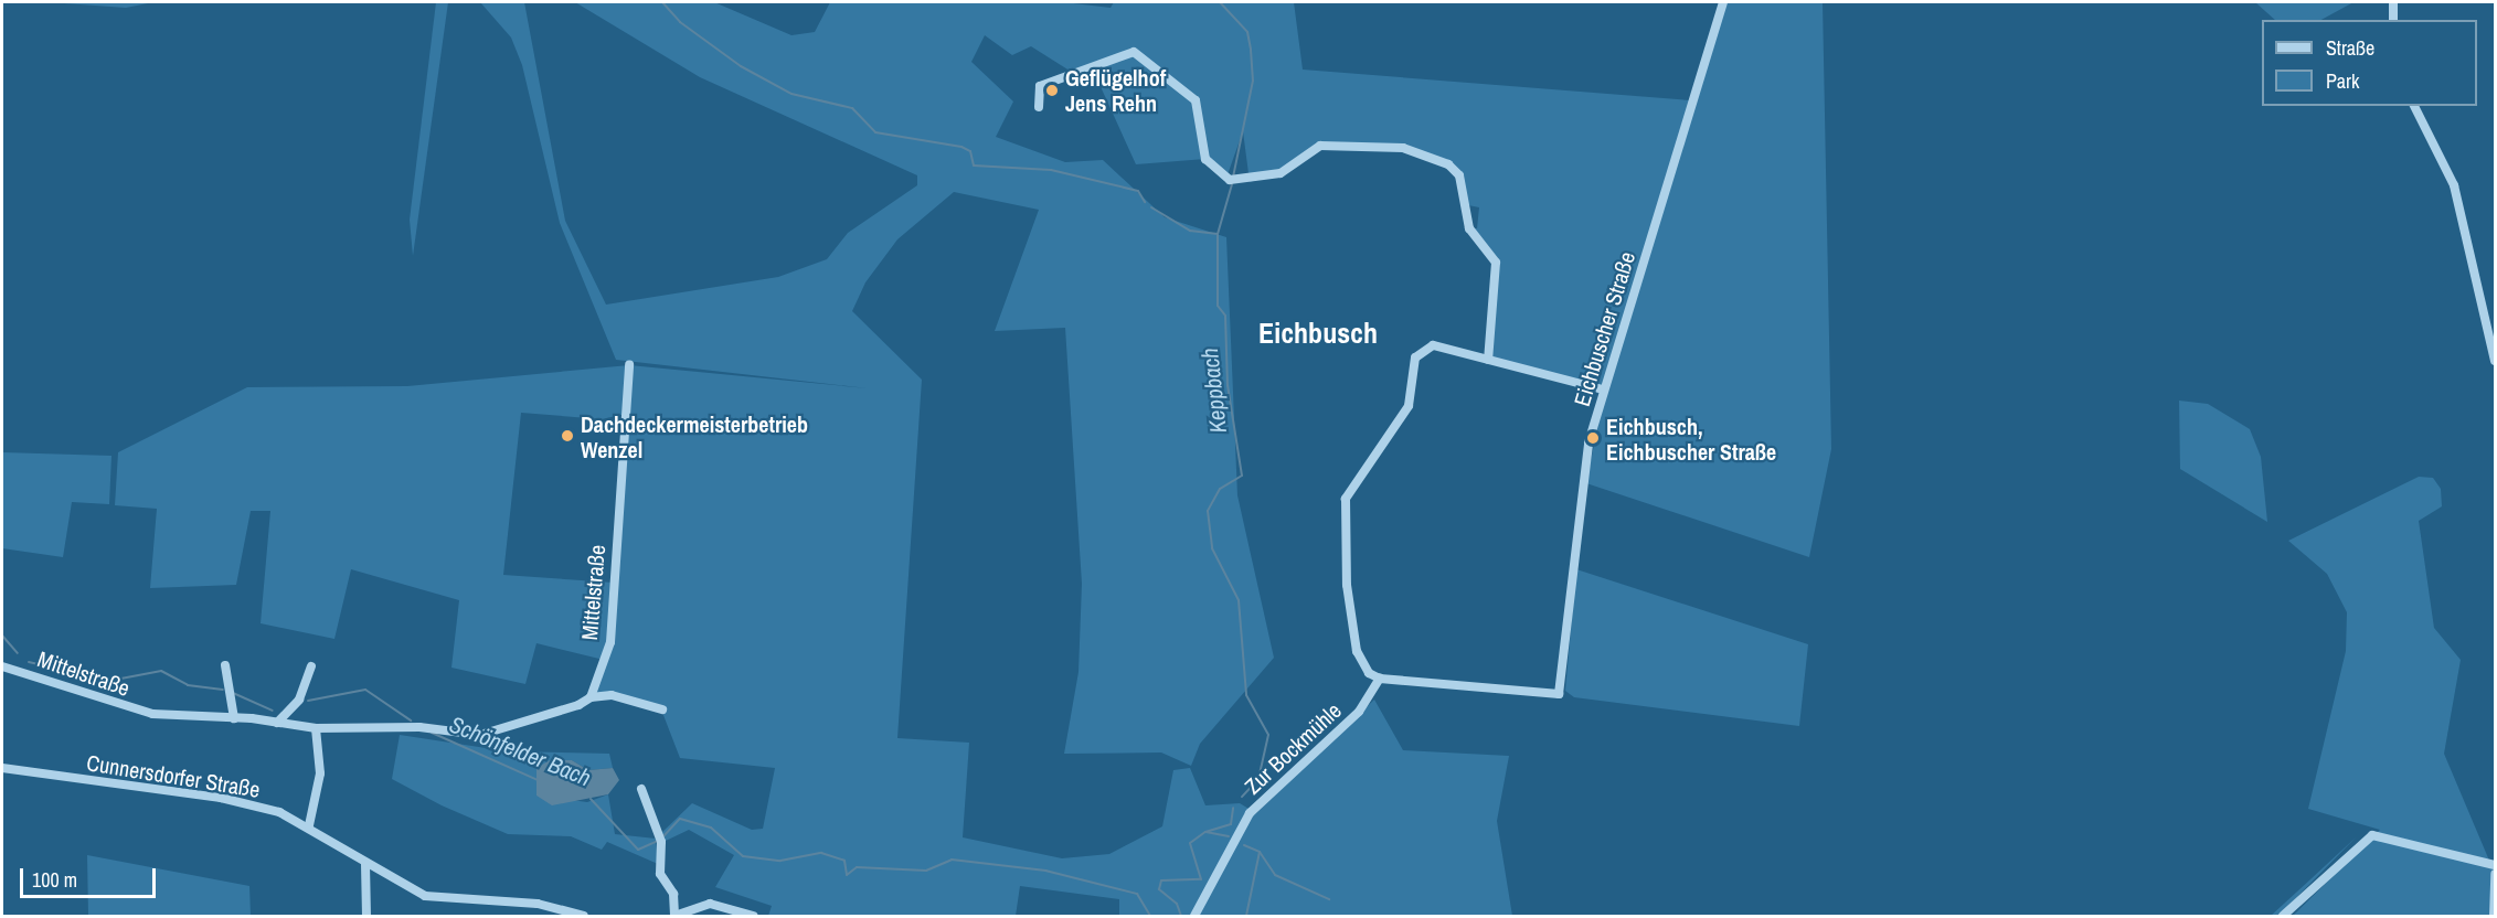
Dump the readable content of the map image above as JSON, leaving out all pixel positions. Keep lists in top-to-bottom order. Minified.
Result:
{"streets":{"street":["Eichbuscher Straße","Mittelstraße","Zur Bockmühle","Cunnersdorfer Straße"]},"crossings":[["Eichbuscher Straße","Zur Bockmühle"]],"districts":["Eichbusch"],"water":["Keppbach","Schönfelder Bach"],"places":["Geflügelhof Jens Rehn","Dachdeckermeisterbetrieb Wenzel","Eichbusch, Eichbuscher Straße"],"legend":["Straße","Park"],"scale_bar":"100 m"}
